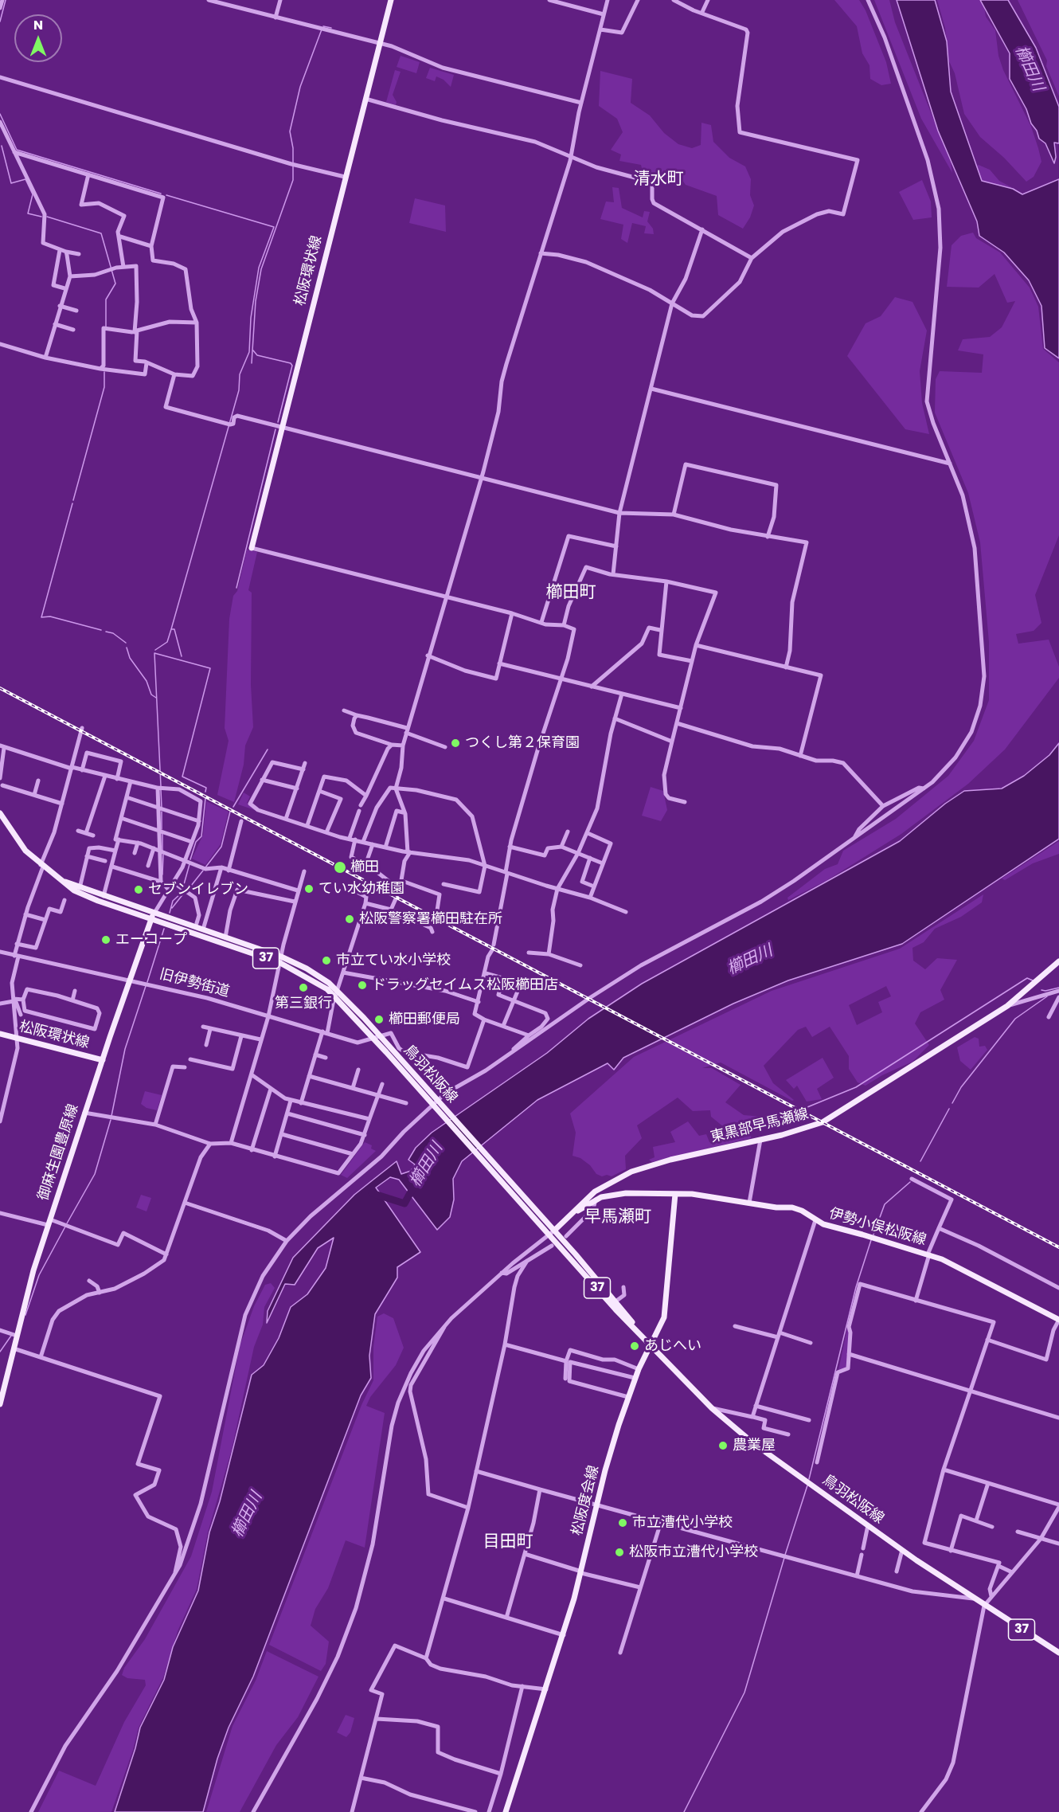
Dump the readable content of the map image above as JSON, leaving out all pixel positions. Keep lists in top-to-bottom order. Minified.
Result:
{"streets":{"main road":["松阪環状線","37","鳥羽松阪線","東黒部早馬瀬線","御麻生園豊原線","伊勢小俣松阪線","松阪度会線"],"street":["旧伊勢街道"]},"crossings":[["松阪環状線","御麻生園豊原線"],["旧伊勢街道","鳥羽松阪線"],["旧伊勢街道","御麻生園豊原線"],["鳥羽松阪線","東黒部早馬瀬線"],["鳥羽松阪線","御麻生園豊原線"],["鳥羽松阪線","松阪度会線"],["東黒部早馬瀬線","伊勢小俣松阪線"],["伊勢小俣松阪線","松阪度会線"]],"districts":["清水町","櫛田町","早馬瀬町","目田町"],"water":["櫛田川"],"places":["つくし第２保育園","櫛田","てい水幼稚園","セブンイレブン","松阪警察署櫛田駐在所","エーコープ","市立てい水小学校","ドラッグセイムス松阪櫛田店","第三銀行","櫛田郵便局","あじへい","農業屋","市立漕代小学校","松阪市立漕代小学校"],"north":"top"}
